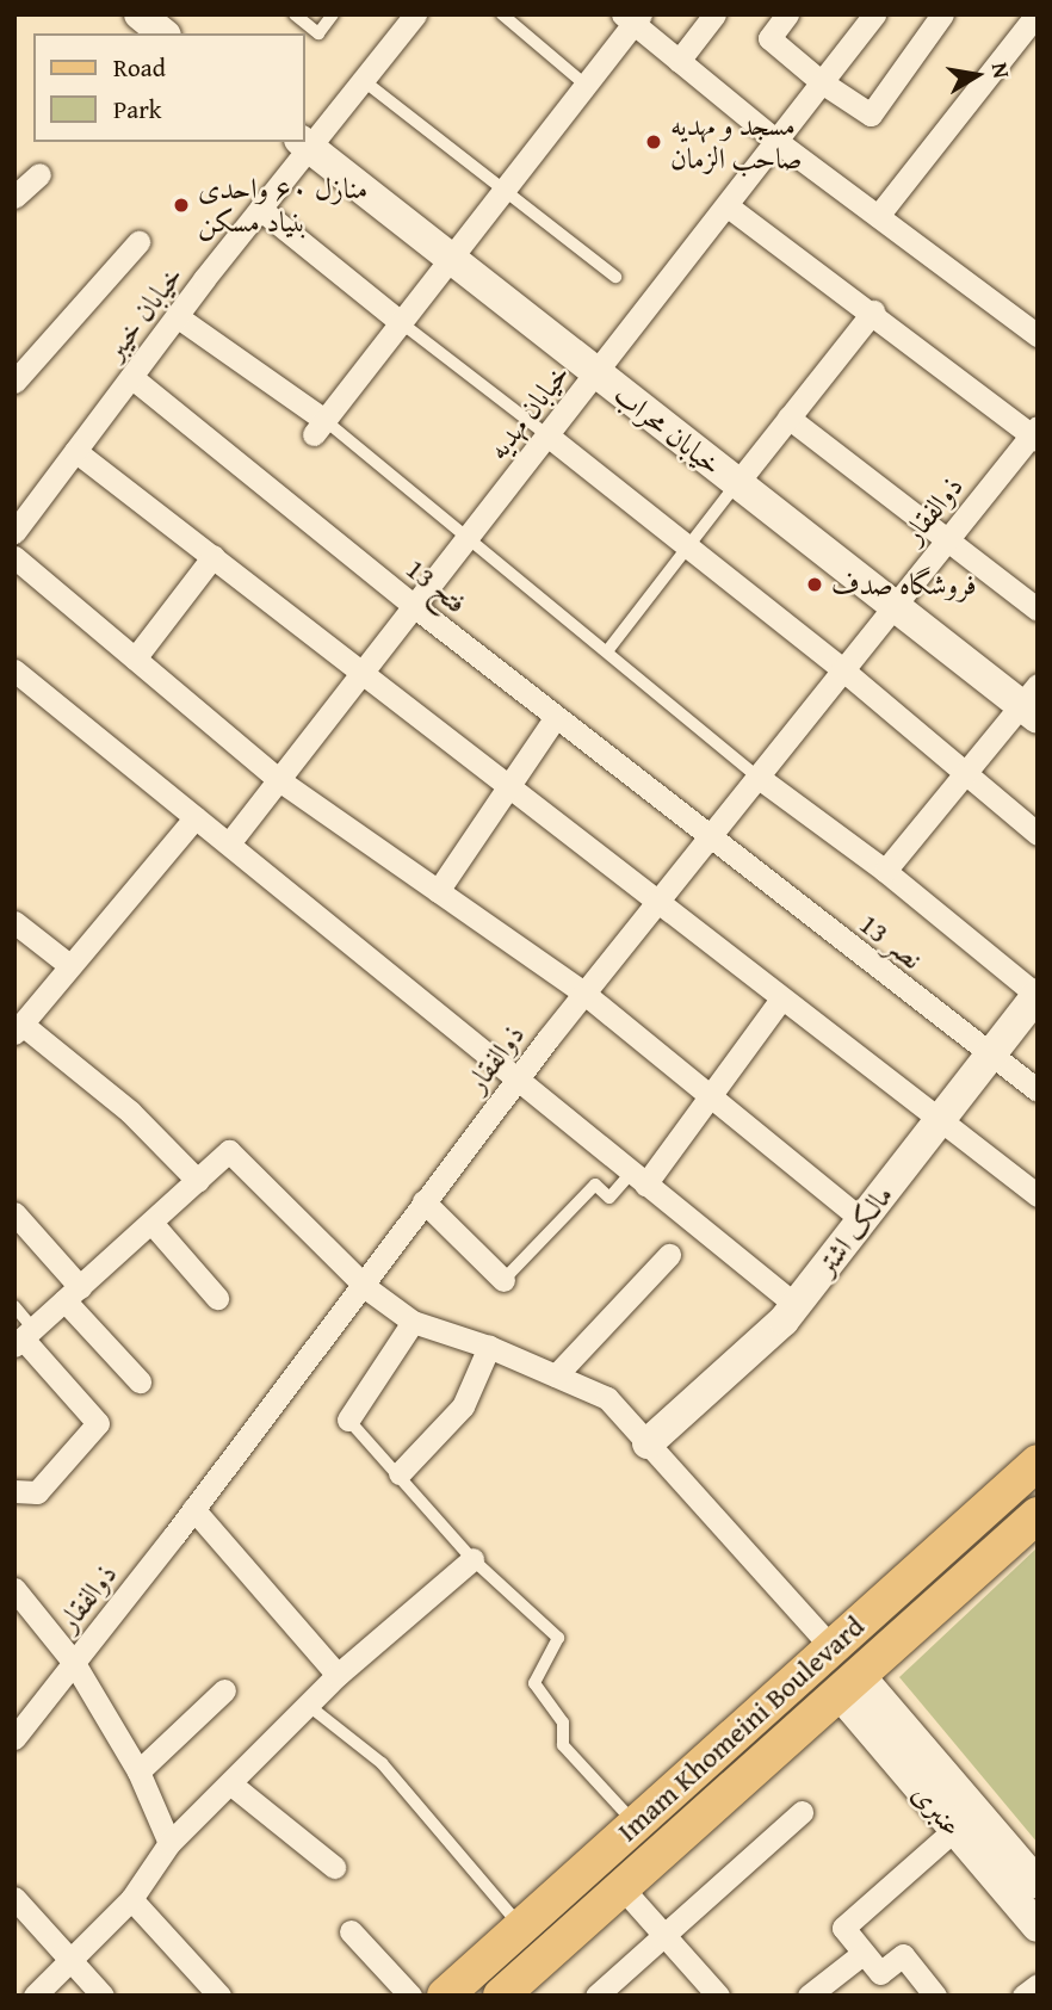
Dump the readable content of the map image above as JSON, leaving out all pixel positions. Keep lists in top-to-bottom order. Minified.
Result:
{"streets":{"main road":["Imam Khomeini Boulevard"],"street":["خیابان خیبر","خیابان مهدیه","خیابان محراب","ذوالفقار","فتح 13","نصر 13","مالک اشتر","عنبری"]},"crossings":[["خیابان خیبر","خیابان محراب"],["خیابان خیبر","فتح 13"],["خیابان مهدیه","خیابان محراب"],["خیابان مهدیه","فتح 13"],["خیابان محراب","ذوالفقار"],["ذوالفقار","فتح 13"],["ذوالفقار","نصر 13"],["فتح 13","نصر 13"],["نصر 13","مالک اشتر"],["Imam Khomeini Boulevard","عنبری"]],"places":["مسجد و مهدیه صاحب الزمان","منازل ۶۰ واحدی بنیاد مسکن","فروشگاه صدف"],"legend":["Road","Park"],"north":"right"}
